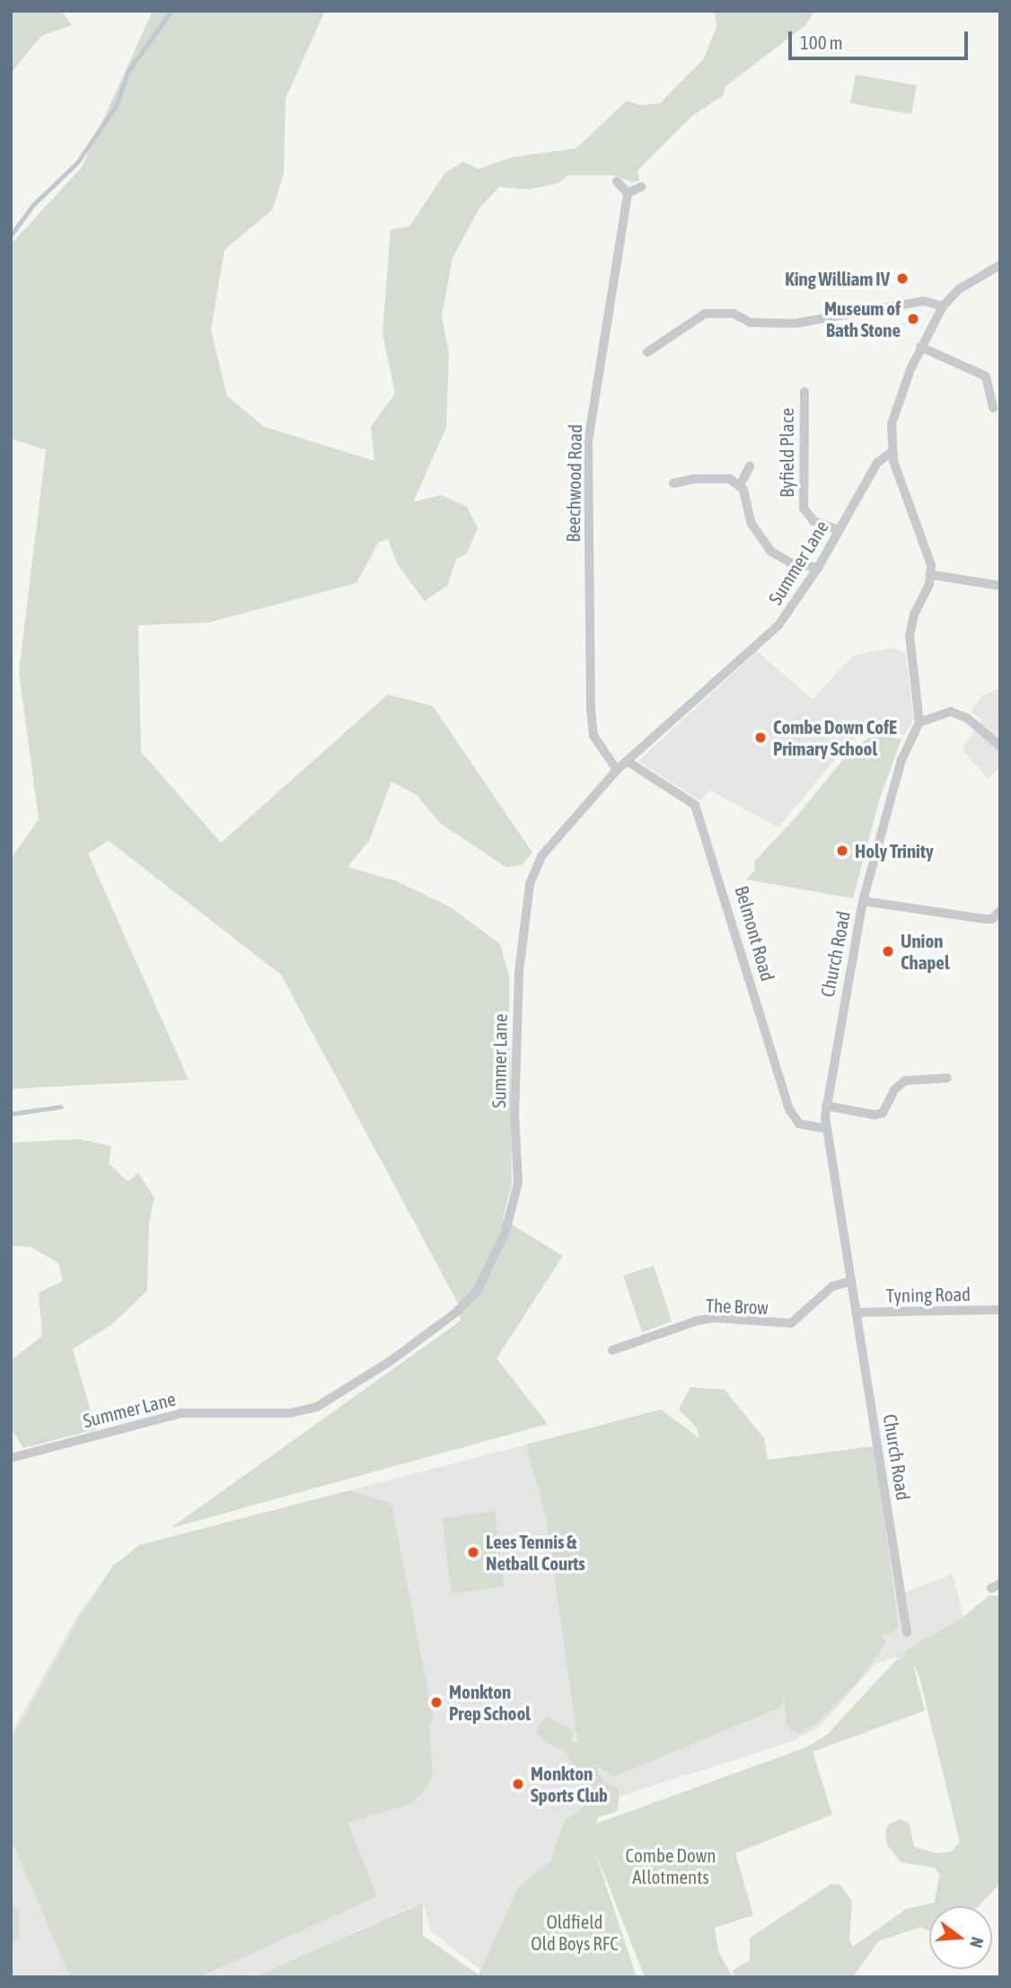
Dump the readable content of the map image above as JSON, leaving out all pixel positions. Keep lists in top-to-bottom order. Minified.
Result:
{"streets":{"street":["Byfield Place","Beechwood Road","Summer Lane","Belmont Road","Church Road","Tyning Road","The Brow"]},"crossings":[["Byfield Place","Summer Lane"],["Beechwood Road","Summer Lane"],["Summer Lane","Belmont Road"],["Belmont Road","Church Road"],["Church Road","Tyning Road"],["Church Road","The Brow"]],"parks":["Combe Down Allotments","Oldfield Old Boys RFC"],"places":["King William IV","Museum of Bath Stone","Combe Down CofE Primary School","Holy Trinity","Union Chapel","Lees Tennis & Netball Courts","Monkton Prep School","Monkton Sports Club"],"scale_bar":"100 m","north":"right"}
